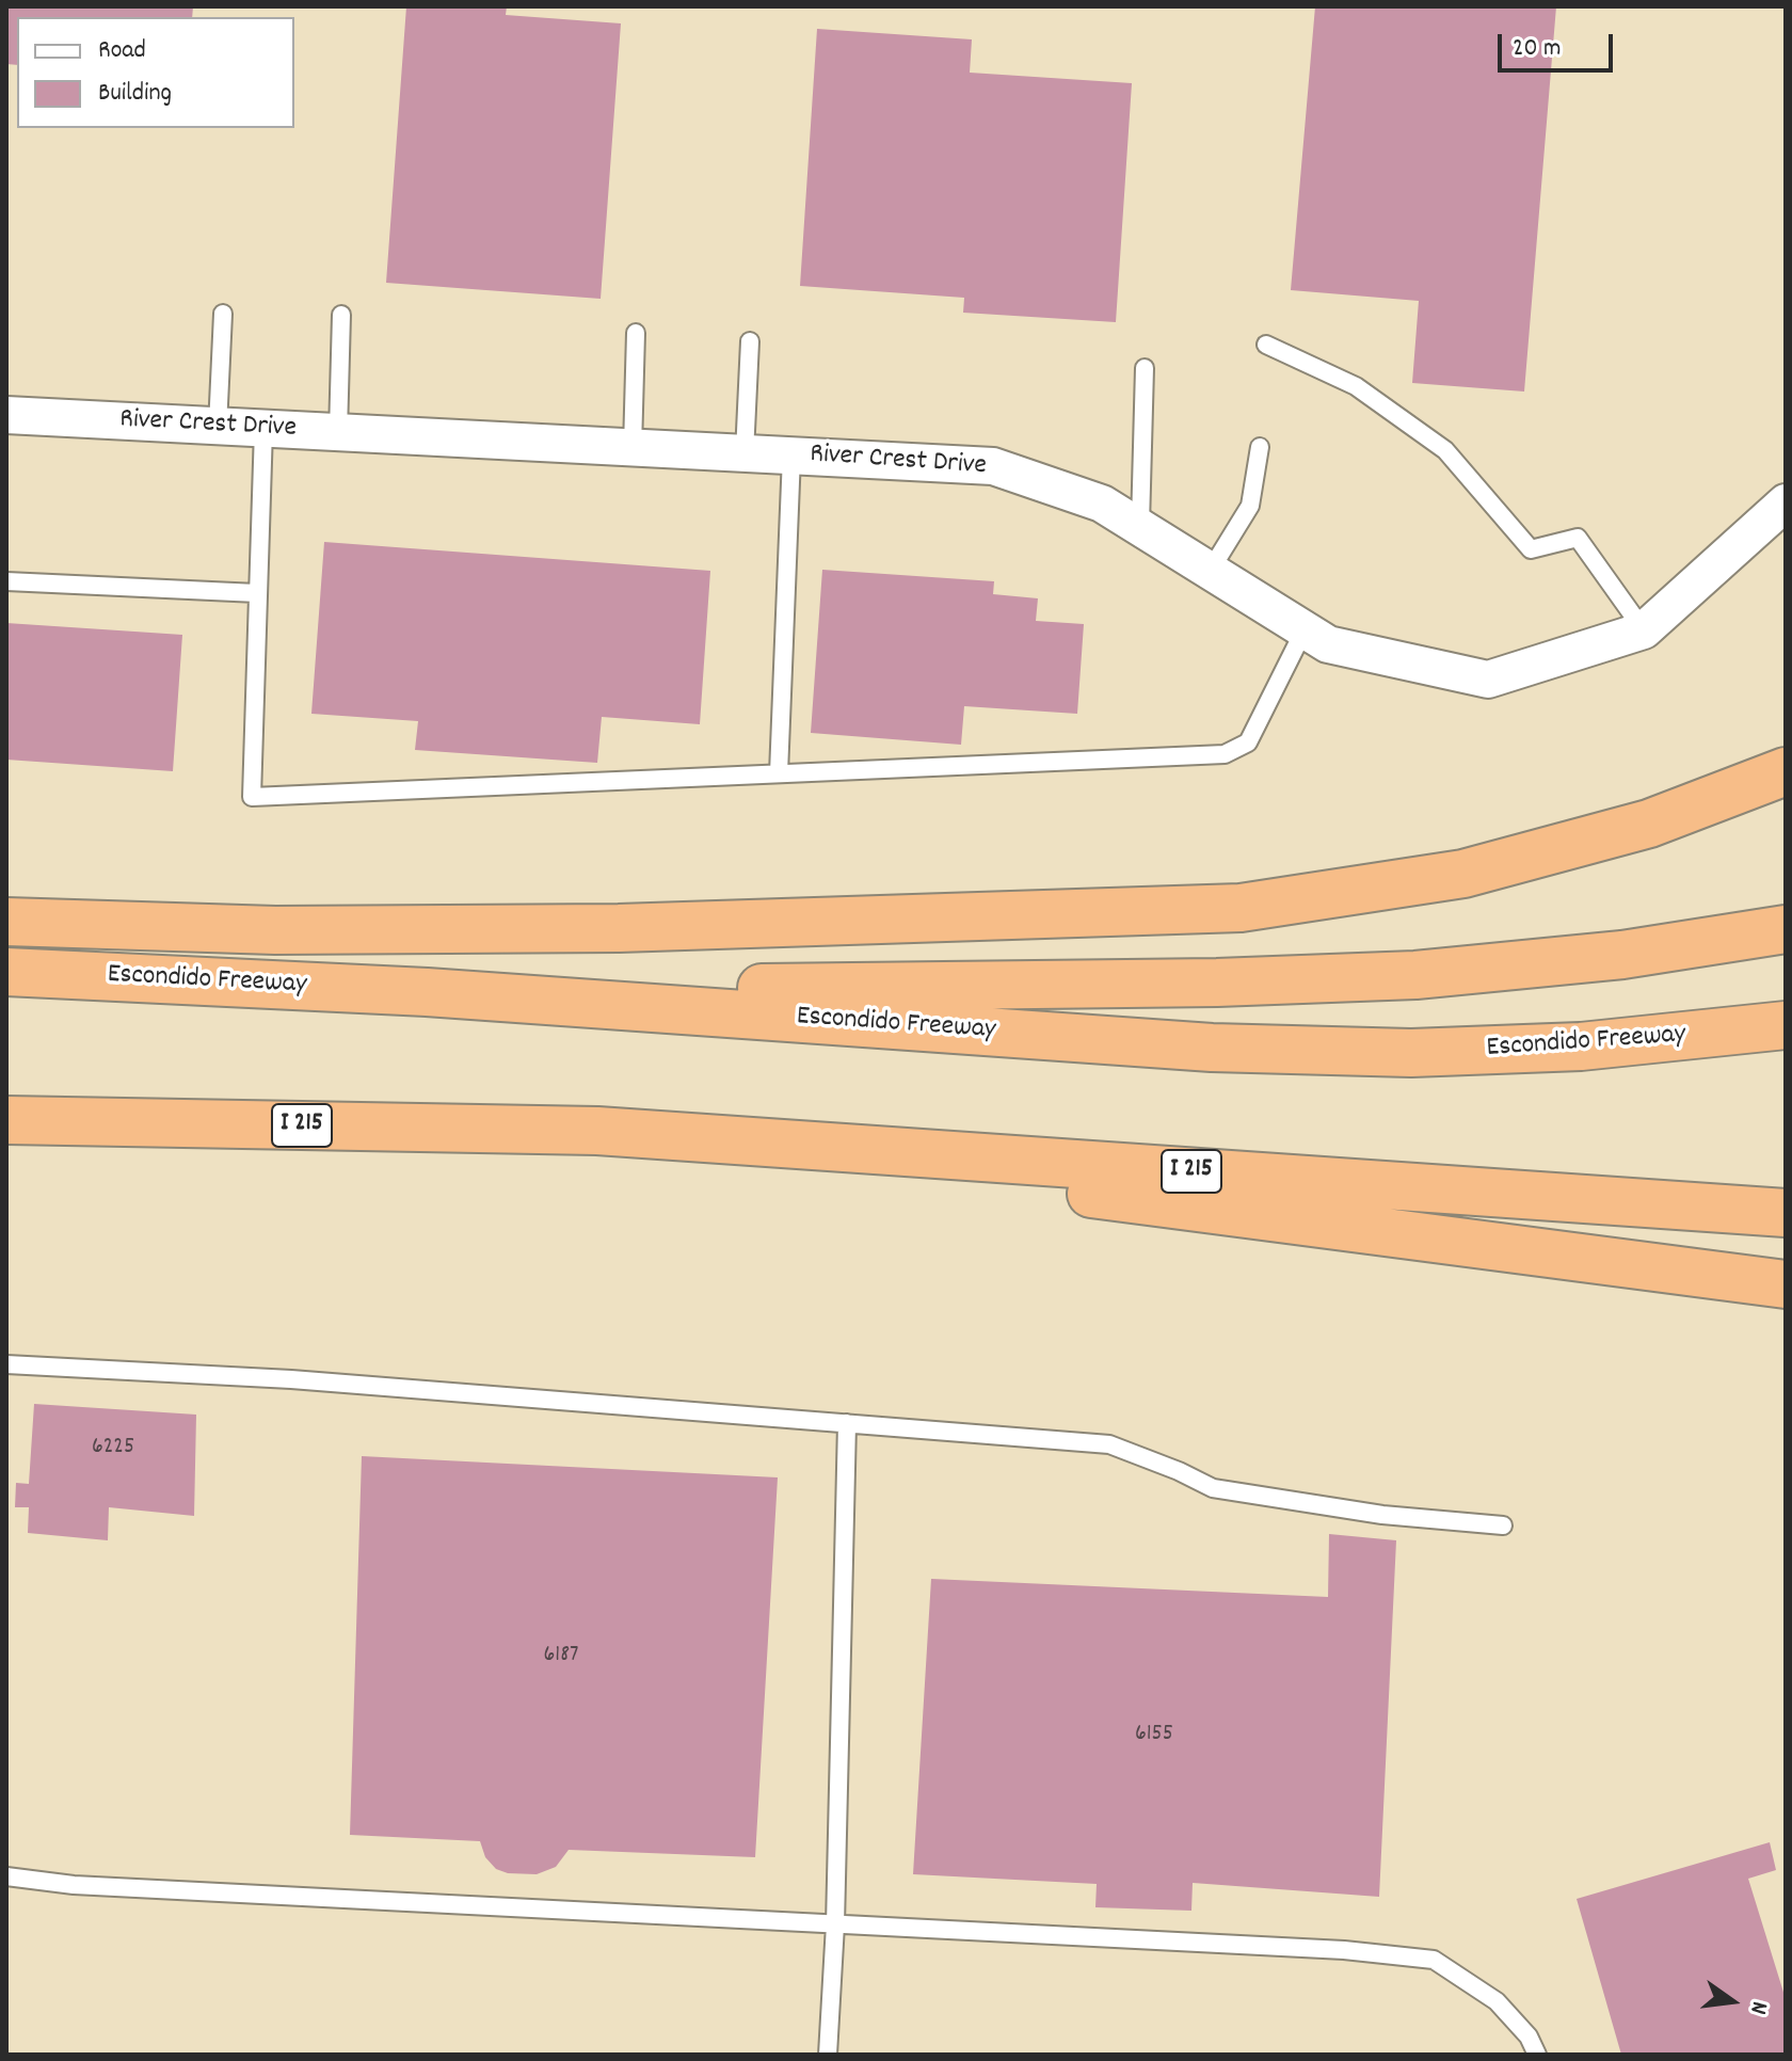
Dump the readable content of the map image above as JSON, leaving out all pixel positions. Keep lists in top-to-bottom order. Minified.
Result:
{"streets":{"highway":["Escondido Freeway","I 215"],"street":["River Crest Drive"]},"house_numbers":["6225","6187","6155"],"legend":["Road","Building"],"scale_bar":"20 m","north":"right"}
